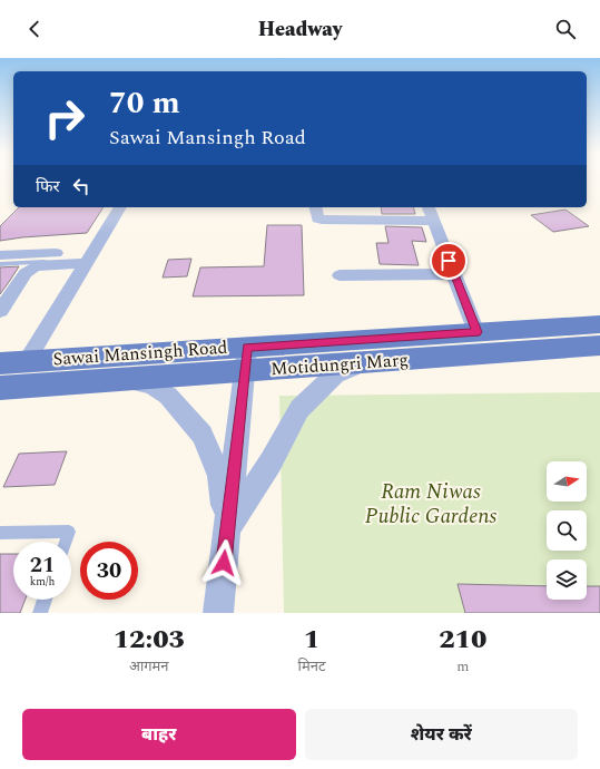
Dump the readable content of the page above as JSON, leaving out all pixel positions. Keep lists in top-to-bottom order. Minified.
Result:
{"streets":{"main road":["Sawai Mansingh Road","Motidungri Marg"]},"crossings":[["Sawai Mansingh Road","Motidungri Marg"]],"parks":["Ram Niwas Public Gardens"],"north":"right","page":{"header":"Headway","turn":["70 m","Sawai Mansingh Road"],"then":"फिर","speed":"21 km/h","limit":"30","eta":["12:03","आगमन","1","मिनट","210","m"],"buttons":["बाहर","शेयर करें"]}}
